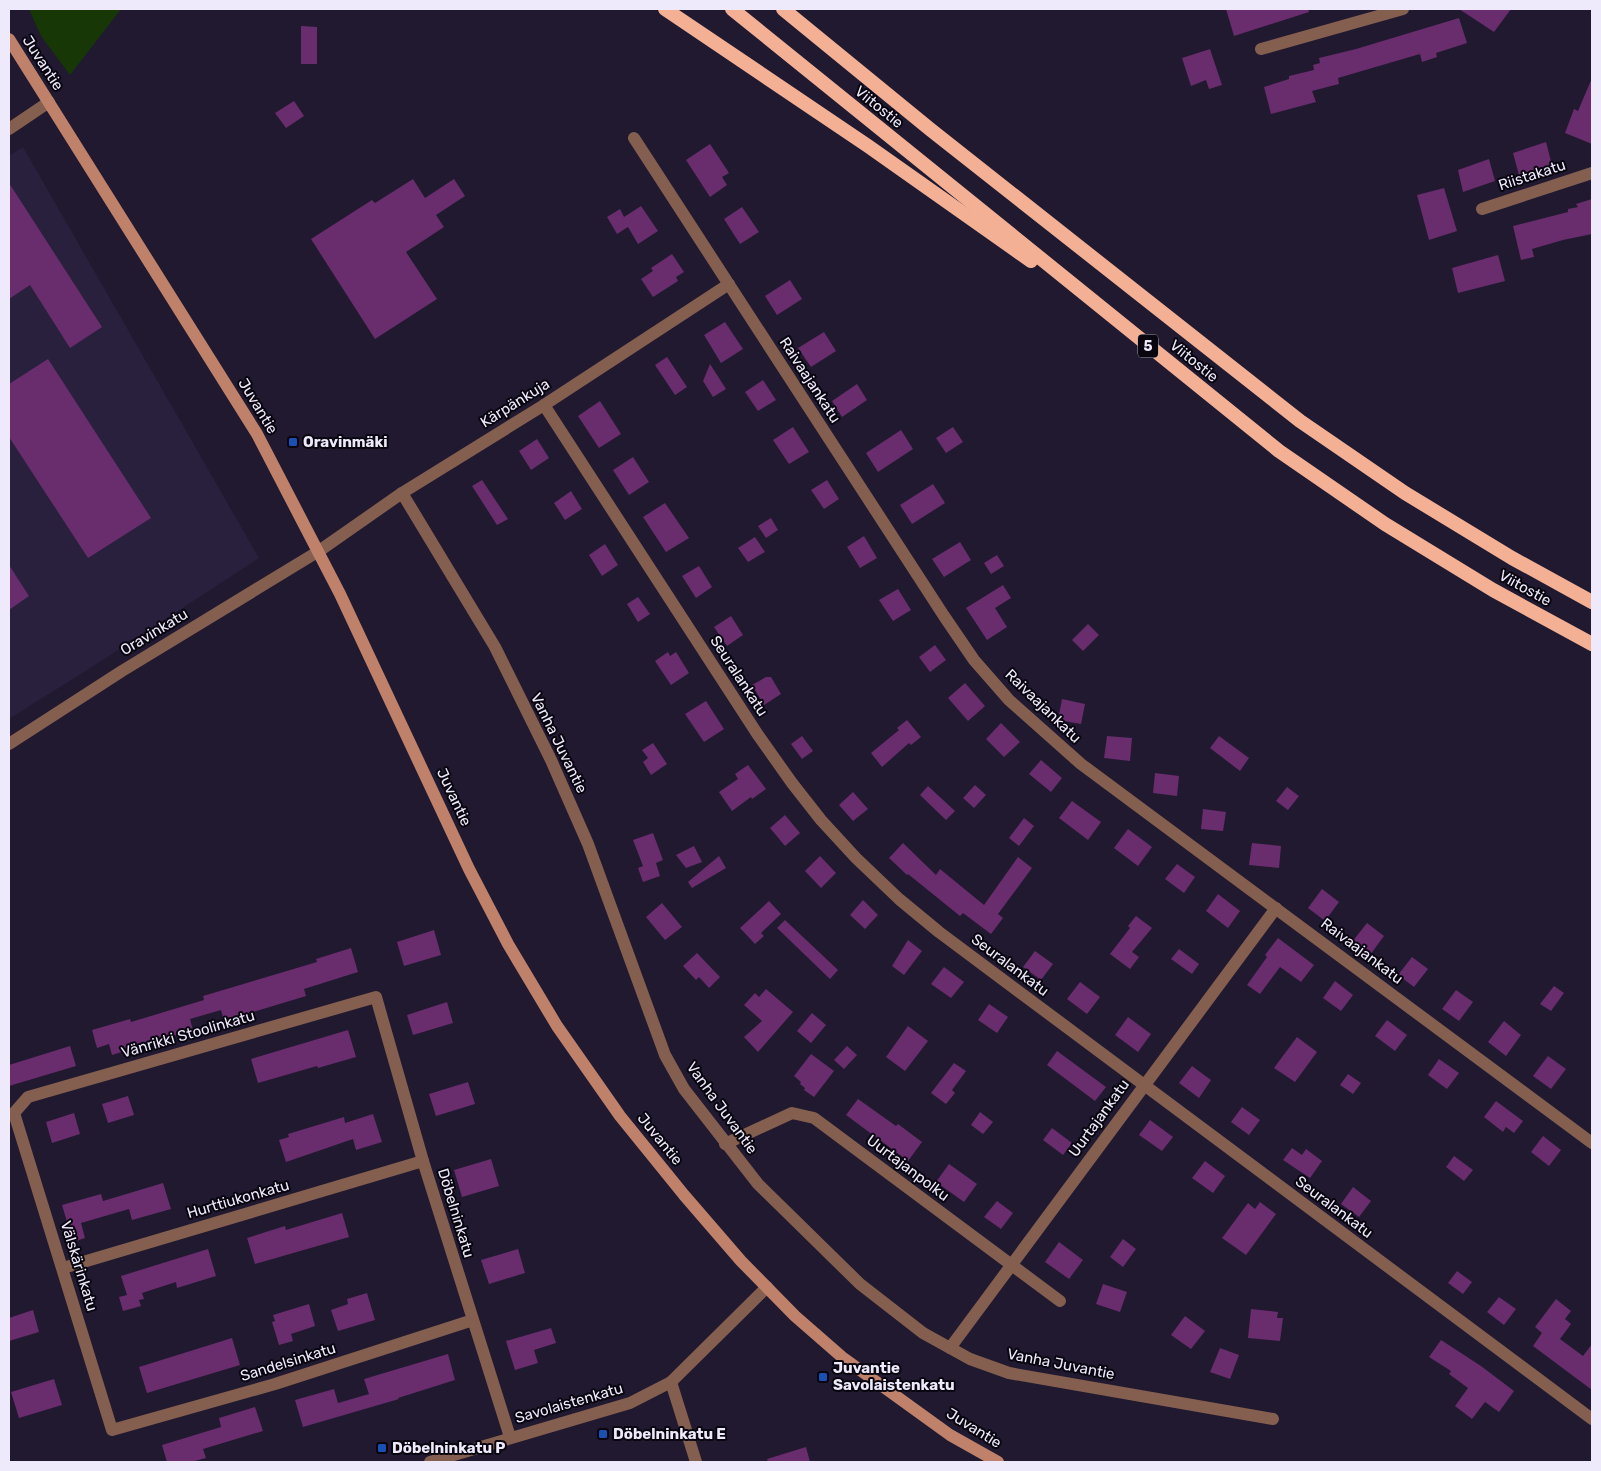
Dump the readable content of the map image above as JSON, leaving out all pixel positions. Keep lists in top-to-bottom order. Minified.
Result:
{"streets":{"highway":["Viitostie","5"],"main road":["Juvantie"],"street":["Riistakatu","Raivaajankatu","Kärpänkuja","Oravinkatu","Seuralankatu","Vanha Juvantie","Vänrikki Stoolinkatu","Uurtajankatu","Uurtajanpolku","Hurttiukonkatu","Döbelninkatu","Välskärinkatu","Sandelsinkatu","Savolaistenkatu"]},"crossings":[["Juvantie","Kärpänkuja"],["Juvantie","Oravinkatu"],["Juvantie","Savolaistenkatu"],["Raivaajankatu","Kärpänkuja"],["Raivaajankatu","Uurtajankatu"],["Kärpänkuja","Oravinkatu"],["Kärpänkuja","Seuralankatu"],["Kärpänkuja","Vanha Juvantie"],["Seuralankatu","Uurtajankatu"],["Vanha Juvantie","Uurtajankatu"],["Vanha Juvantie","Uurtajanpolku"],["Vänrikki Stoolinkatu","Döbelninkatu"],["Vänrikki Stoolinkatu","Välskärinkatu"],["Uurtajankatu","Uurtajanpolku"],["Hurttiukonkatu","Döbelninkatu"],["Hurttiukonkatu","Välskärinkatu"],["Döbelninkatu","Sandelsinkatu"],["Döbelninkatu","Savolaistenkatu"],["Välskärinkatu","Sandelsinkatu"]],"places":{"transit":["Oravinmäki","Juvantie Savolaistenkatu","Döbelninkatu E","Döbelninkatu P"]}}
